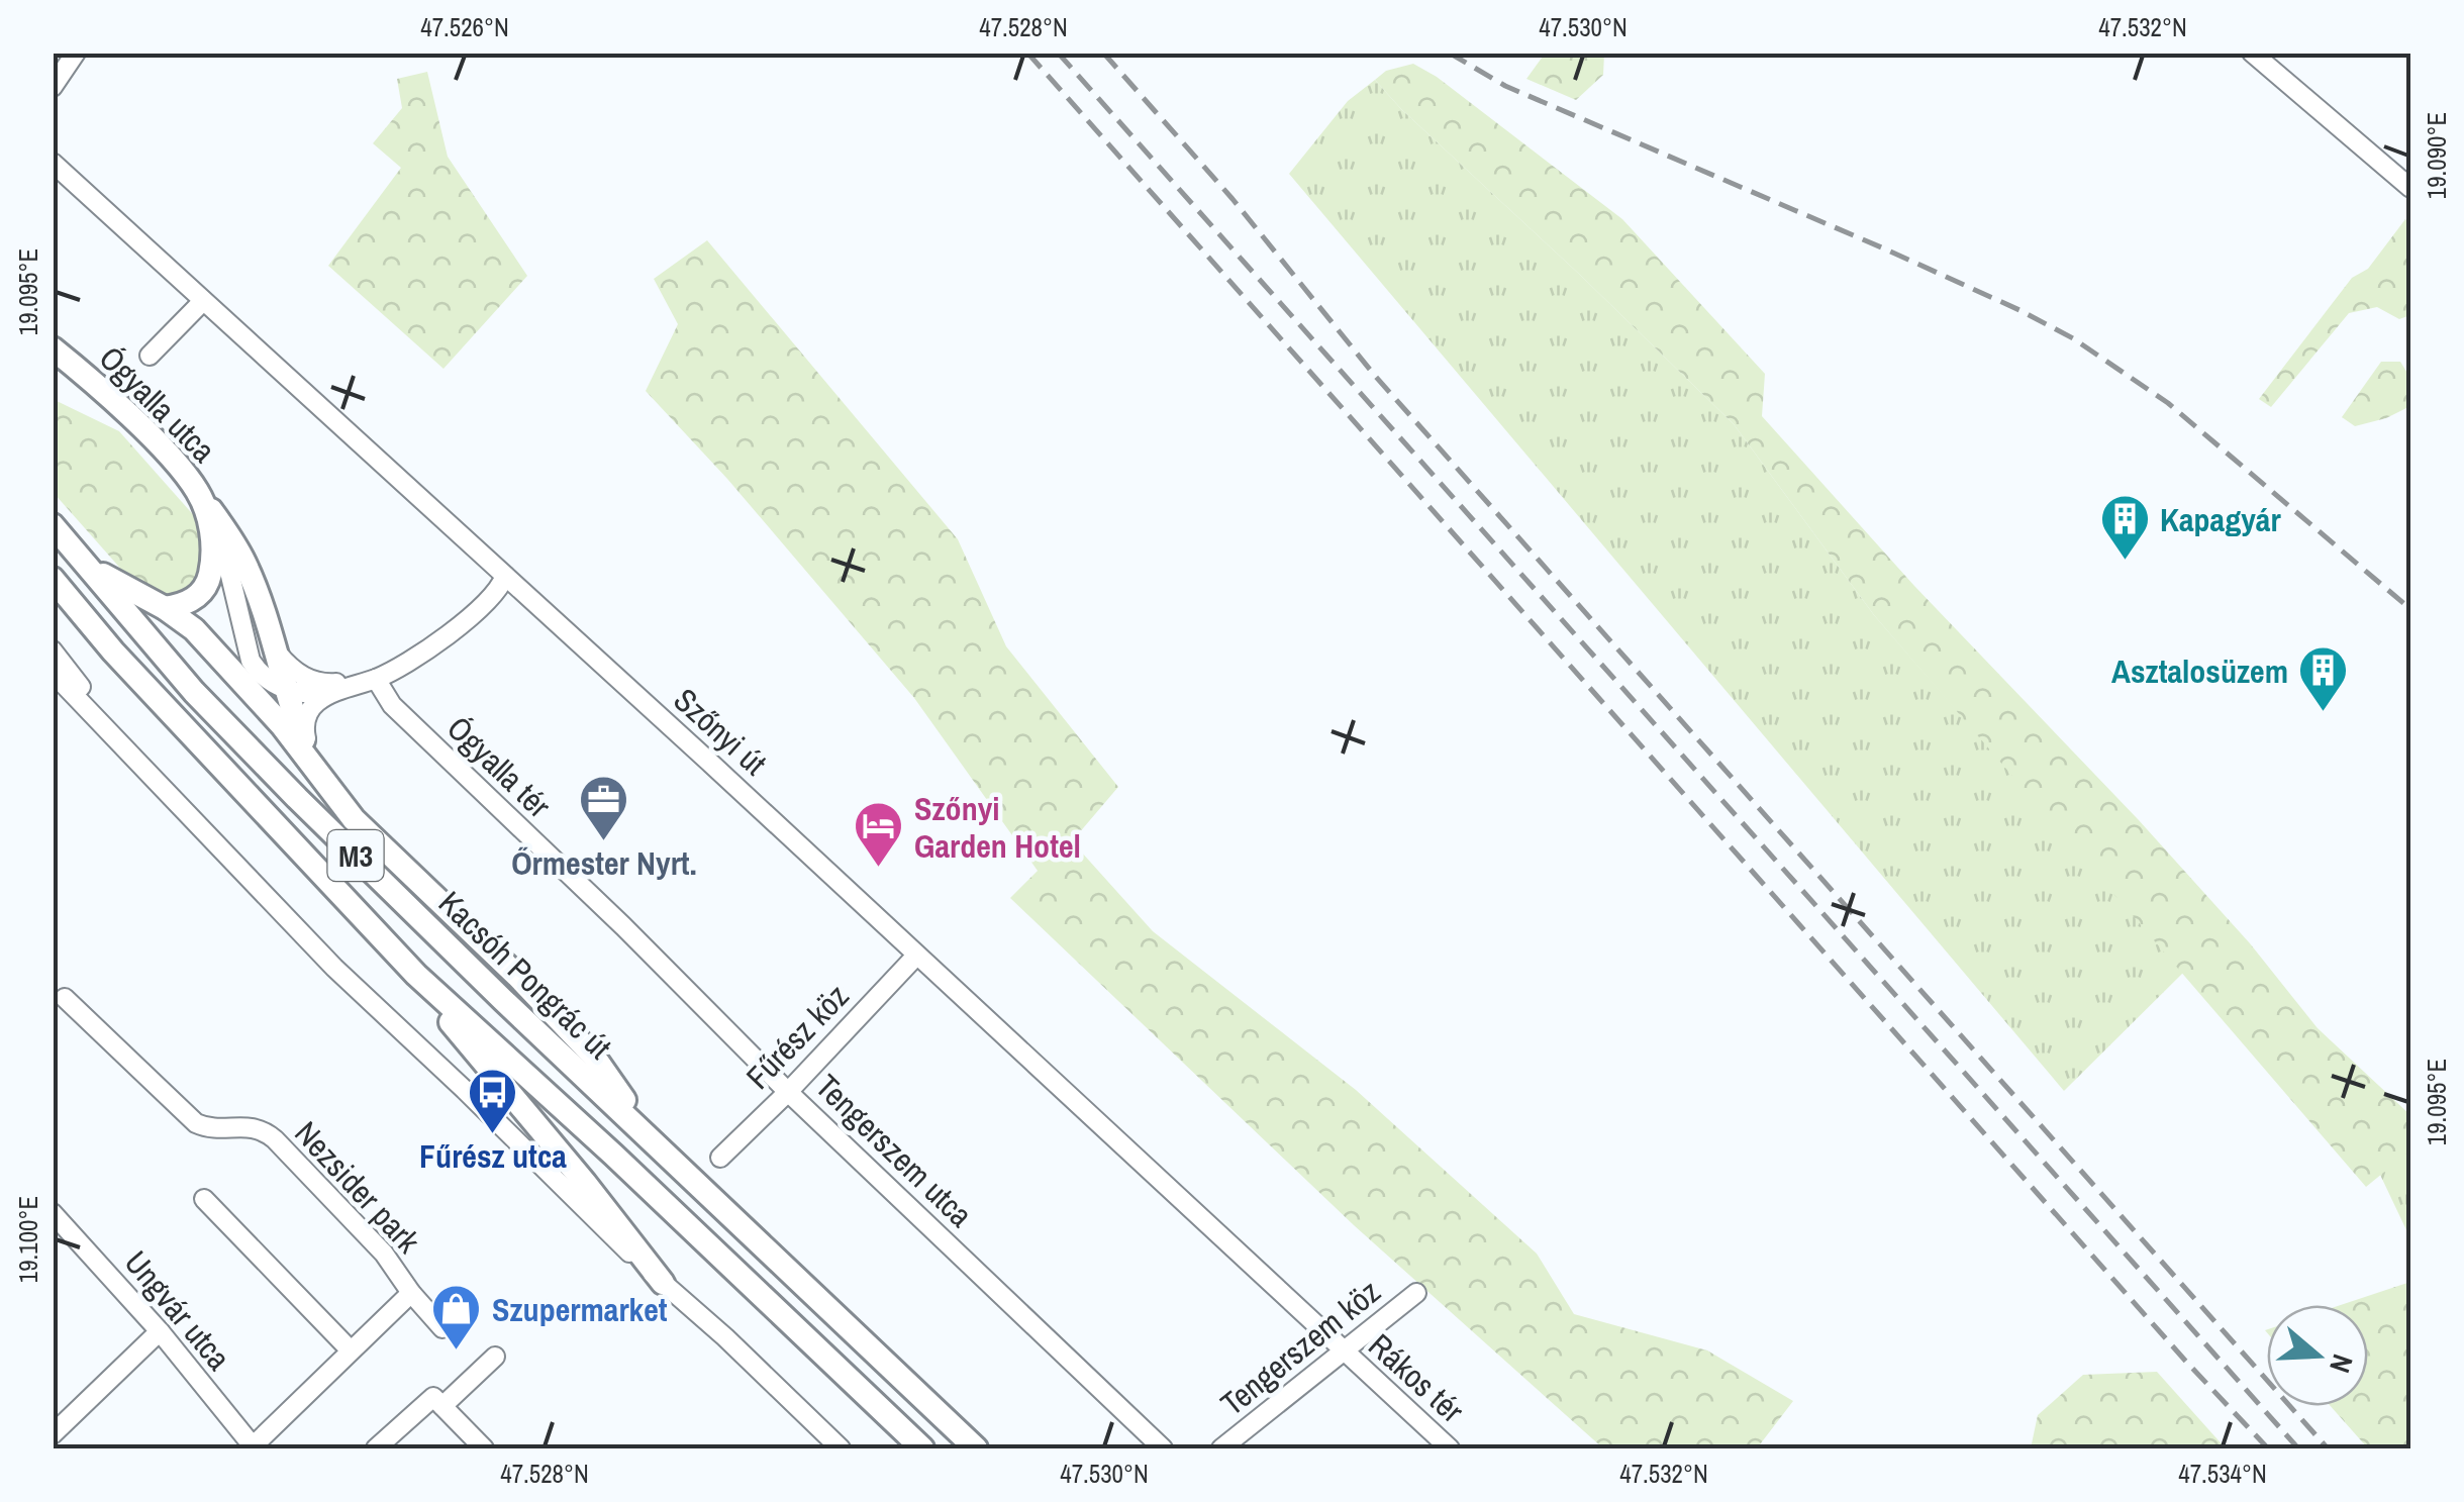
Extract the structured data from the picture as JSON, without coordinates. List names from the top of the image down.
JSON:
{
  "streets": {
    "main road": ["Ógyalla utca", "M3", "Kacsóh Pongrác út"],
    "street": [
      "Szőnyi út",
      "Ógyalla tér",
      "Fűrész köz",
      "Tengerszem utca",
      "Nezsider park",
      "Ungvár utca",
      "Tengerszem köz",
      "Rákos tér"
    ]
  },
  "crossings": [
    ["Szőnyi út", "Fűrész köz"],
    ["Szőnyi út", "Tengerszem köz"],
    ["Szőnyi út", "Rákos tér"],
    ["Ógyalla tér", "Tengerszem utca"],
    ["Fűrész köz", "Tengerszem utca"],
    ["Nezsider park", "Ungvár utca"],
    ["Tengerszem köz", "Rákos tér"]
  ],
  "places": {
    "building": ["Kapagyár", "Asztalosüzem"],
    "office": ["Őrmester Nyrt."],
    "hotel": ["Szőnyi Garden Hotel"],
    "bus stop": ["Fűrész utca"],
    "shop": ["Szupermarket"]
  },
  "north": "right",
  "coordinates": [
    "47.526°N",
    "47.528°N",
    "47.530°N",
    "47.532°N",
    "19.090°E",
    "19.095°E",
    "19.100°E",
    "47.534°N"
  ]
}
